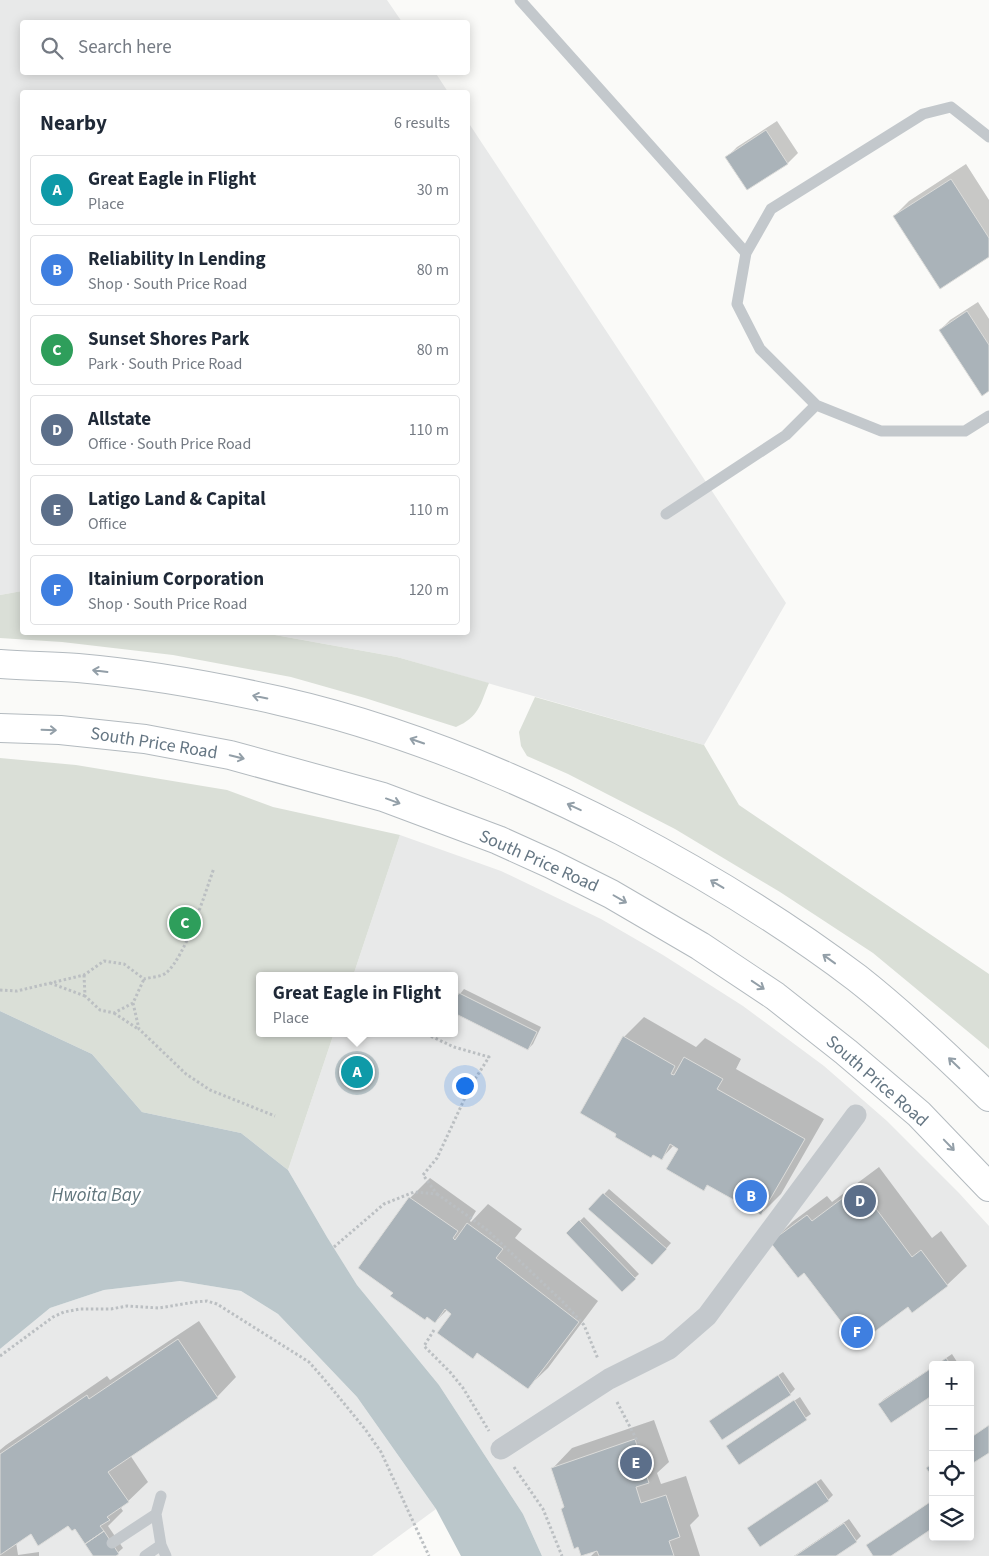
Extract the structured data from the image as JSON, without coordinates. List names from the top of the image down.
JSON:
{
  "streets": {
    "main road": ["South Price Road"]
  },
  "water": ["Hwoita Bay"],
  "page": {
    "search": "Search here",
    "heading": ["Nearby", "6 results"],
    "list": [
      {
        "mark": "A",
        "name": "Great Eagle in Flight",
        "note": "Place",
        "value": "30 m"
      },
      {
        "mark": "B",
        "name": "Reliability In Lending",
        "note": "Shop · South Price Road",
        "value": "80 m"
      },
      {
        "mark": "C",
        "name": "Sunset Shores Park",
        "note": "Park · South Price Road",
        "value": "80 m"
      },
      {
        "mark": "D",
        "name": "Allstate",
        "note": "Office · South Price Road",
        "value": "110 m"
      },
      {
        "mark": "E",
        "name": "Latigo Land & Capital",
        "note": "Office",
        "value": "110 m"
      },
      {
        "mark": "F",
        "name": "Itainium Corporation",
        "note": "Shop · South Price Road",
        "value": "120 m"
      }
    ],
    "pins": [
      "C",
      "A",
      "B",
      "D",
      "F",
      "E"
    ],
    "popup": ["Great Eagle in Flight", "Place"],
    "map_buttons": ["+", "−"]
  }
}
